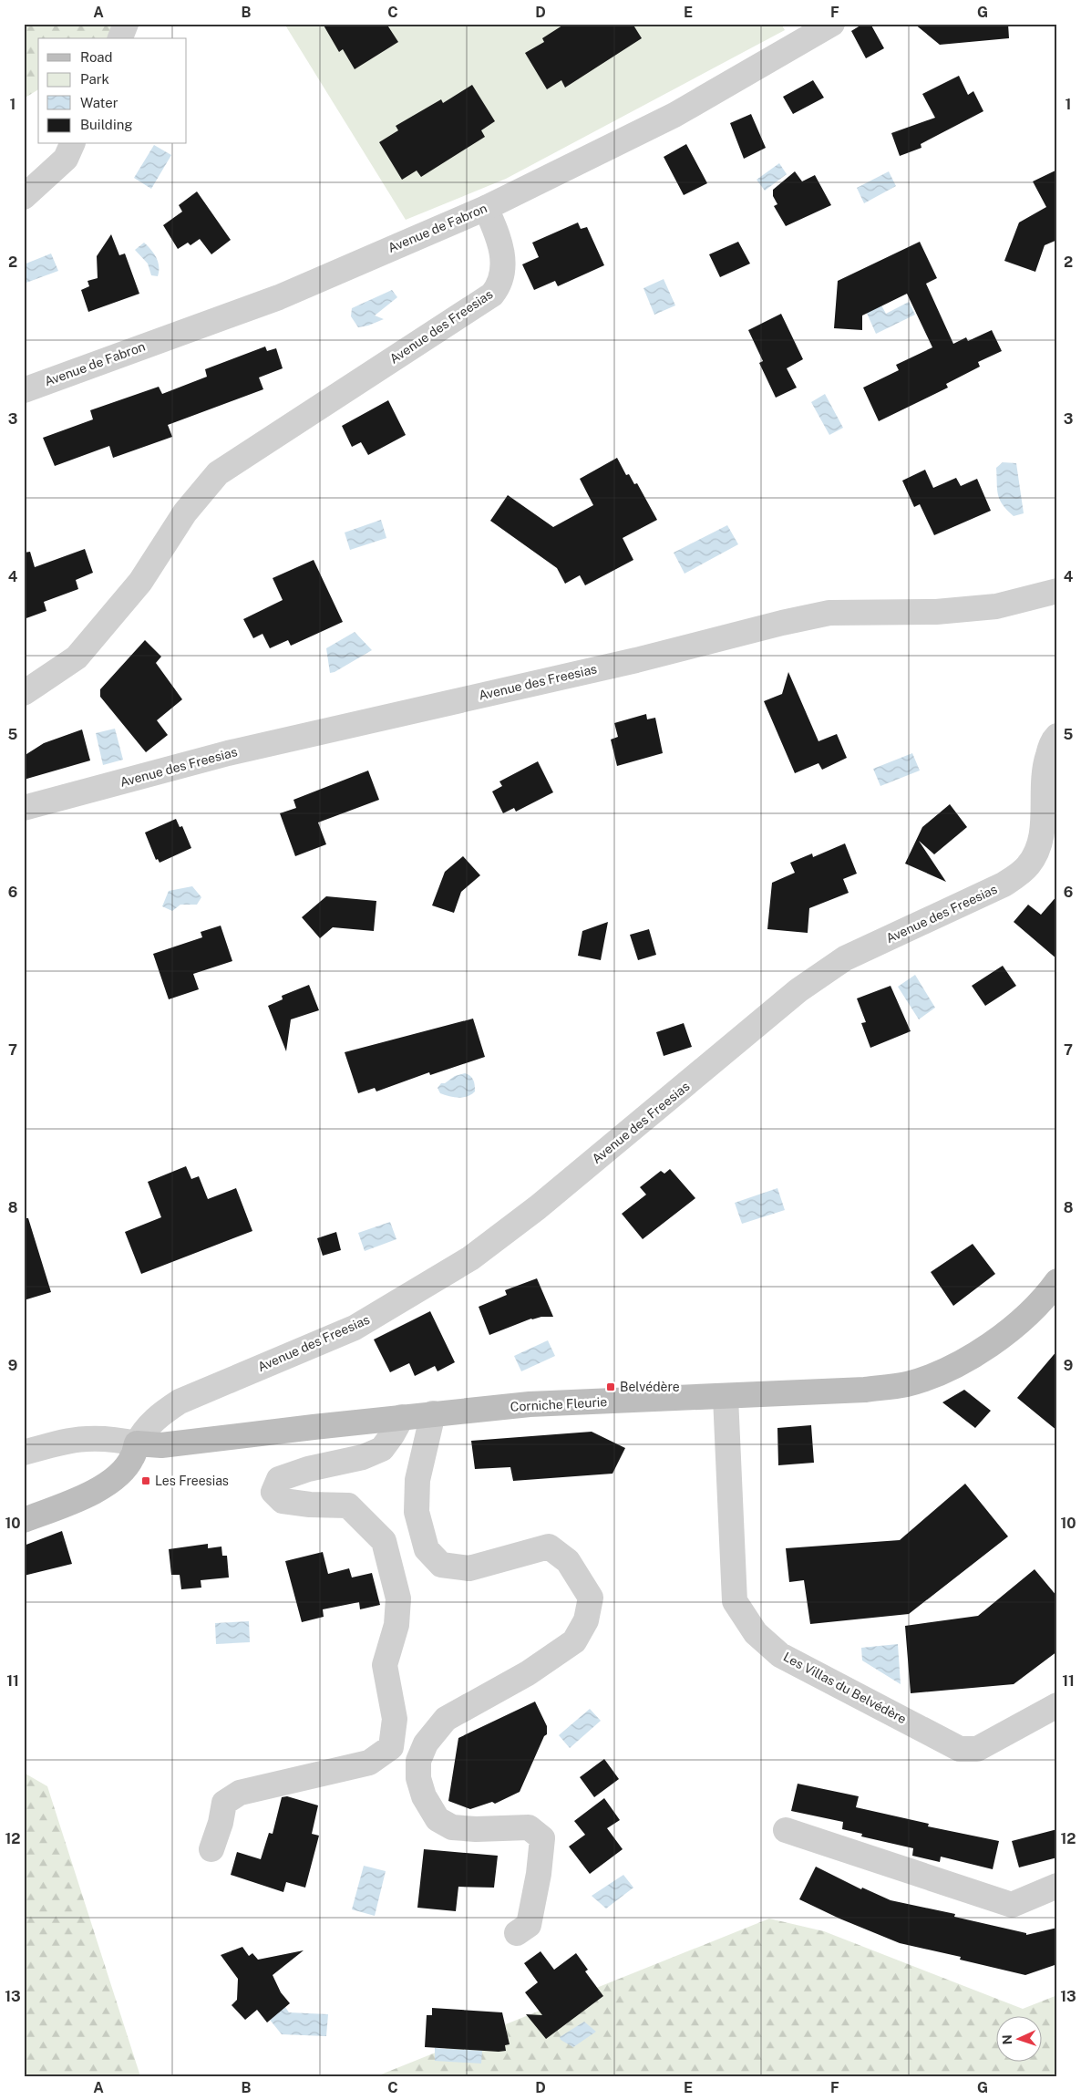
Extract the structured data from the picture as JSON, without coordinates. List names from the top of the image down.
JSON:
{
  "streets": {
    "main road": ["Corniche Fleurie"],
    "street": ["Avenue de Fabron", "Avenue des Freesias", "Les Villas du Belvédère"]
  },
  "crossings": [
    ["Avenue de Fabron", "Avenue des Freesias"],
    ["Avenue des Freesias", "Corniche Fleurie"],
    ["Corniche Fleurie", "Les Villas du Belvédère"]
  ],
  "places": {
    "transit": ["Belvédère", "Les Freesias"]
  },
  "legend": [
    "Road",
    "Park",
    "Water",
    "Building"
  ],
  "north": "left",
  "grid": {
    "columns": [
      "A",
      "B",
      "C",
      "D",
      "E",
      "F",
      "G"
    ],
    "rows": [
      "1",
      "2",
      "3",
      "4",
      "5",
      "6",
      "7",
      "8",
      "9",
      "10",
      "11",
      "12",
      "13"
    ]
  }
}
